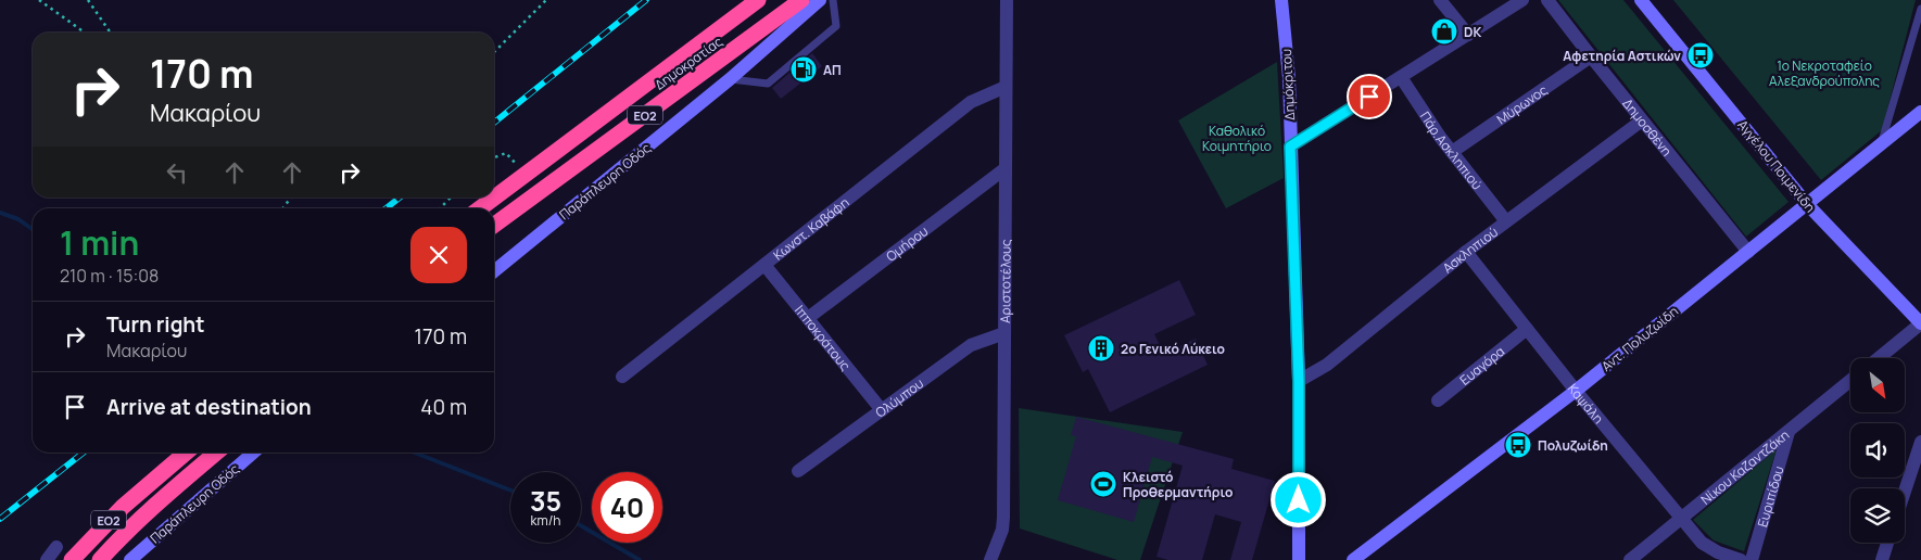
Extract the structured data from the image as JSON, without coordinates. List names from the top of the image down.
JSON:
{
  "streets": {
    "highway": ["Δημοκρατίας", "ΕΟ2"],
    "street": [
      "Δημόκριτου",
      "Μύρωνος",
      "Δημοσθένη",
      "Πάρ.Ασκληπιού",
      "Αγγέλου Ποιμενίδη",
      "Παράπλευρη Οδός",
      "Κωνστ. Καβάφη",
      "Ομήρου",
      "Ασκληπιού",
      "Αριστοτέλους",
      "Ιπποκράτους",
      "Αντ. Πολυζωίδη",
      "Ευαγόρα",
      "Ολύμπου",
      "Καψάλη",
      "Νίκου Καζαντζάκη",
      "Ευριπίδου"
    ]
  },
  "crossings": [
    ["Δημόκριτου", "Ασκληπιού"],
    ["Μύρωνος", "Δημοσθένη"],
    ["Μύρωνος", "Πάρ.Ασκληπιού"],
    ["Δημοσθένη", "Ασκληπιού"],
    ["Δημοσθένη", "Αντ. Πολυζωίδη"],
    ["Πάρ.Ασκληπιού", "Ασκληπιού"],
    ["Αγγέλου Ποιμενίδη", "Αντ. Πολυζωίδη"],
    ["Κωνστ. Καβάφη", "Αριστοτέλους"],
    ["Κωνστ. Καβάφη", "Ιπποκράτους"],
    ["Ομήρου", "Αριστοτέλους"],
    ["Ομήρου", "Ιπποκράτους"],
    ["Ασκληπιού", "Καψάλη"],
    ["Αριστοτέλους", "Ολύμπου"],
    ["Ιπποκράτους", "Ολύμπου"],
    ["Αντ. Πολυζωίδη", "Καψάλη"],
    ["Ευαγόρα", "Καψάλη"],
    ["Καψάλη", "Νίκου Καζαντζάκη"],
    ["Νίκου Καζαντζάκη", "Ευριπίδου"]
  ],
  "parks": ["1ο Νεκροταφείο Αλεξανδρούπολης", "Καθολικό Κοιμητήριο"],
  "places": {
    "shop": ["DK"],
    "bus stop": ["Αφετηρία Αστικών", "Πολυζωίδη"],
    "fuel station": ["ΑΠ"],
    "building": ["2ο Γενικό Λύκειο"],
    "sports": ["Κλειστό Προθερμαντήριο"]
  },
  "north": "bottom right",
  "page": {
    "turn": ["170 m", "Μακαρίου"],
    "heading": ["1 min", "210 m · 15:08"],
    "list": [
      {
        "name": "Turn right",
        "note": "Μακαρίου",
        "value": "170 m"
      },
      {
        "name": "Arrive at destination",
        "value": "40 m"
      }
    ],
    "speed": "35 km/h",
    "limit": "40"
  }
}
